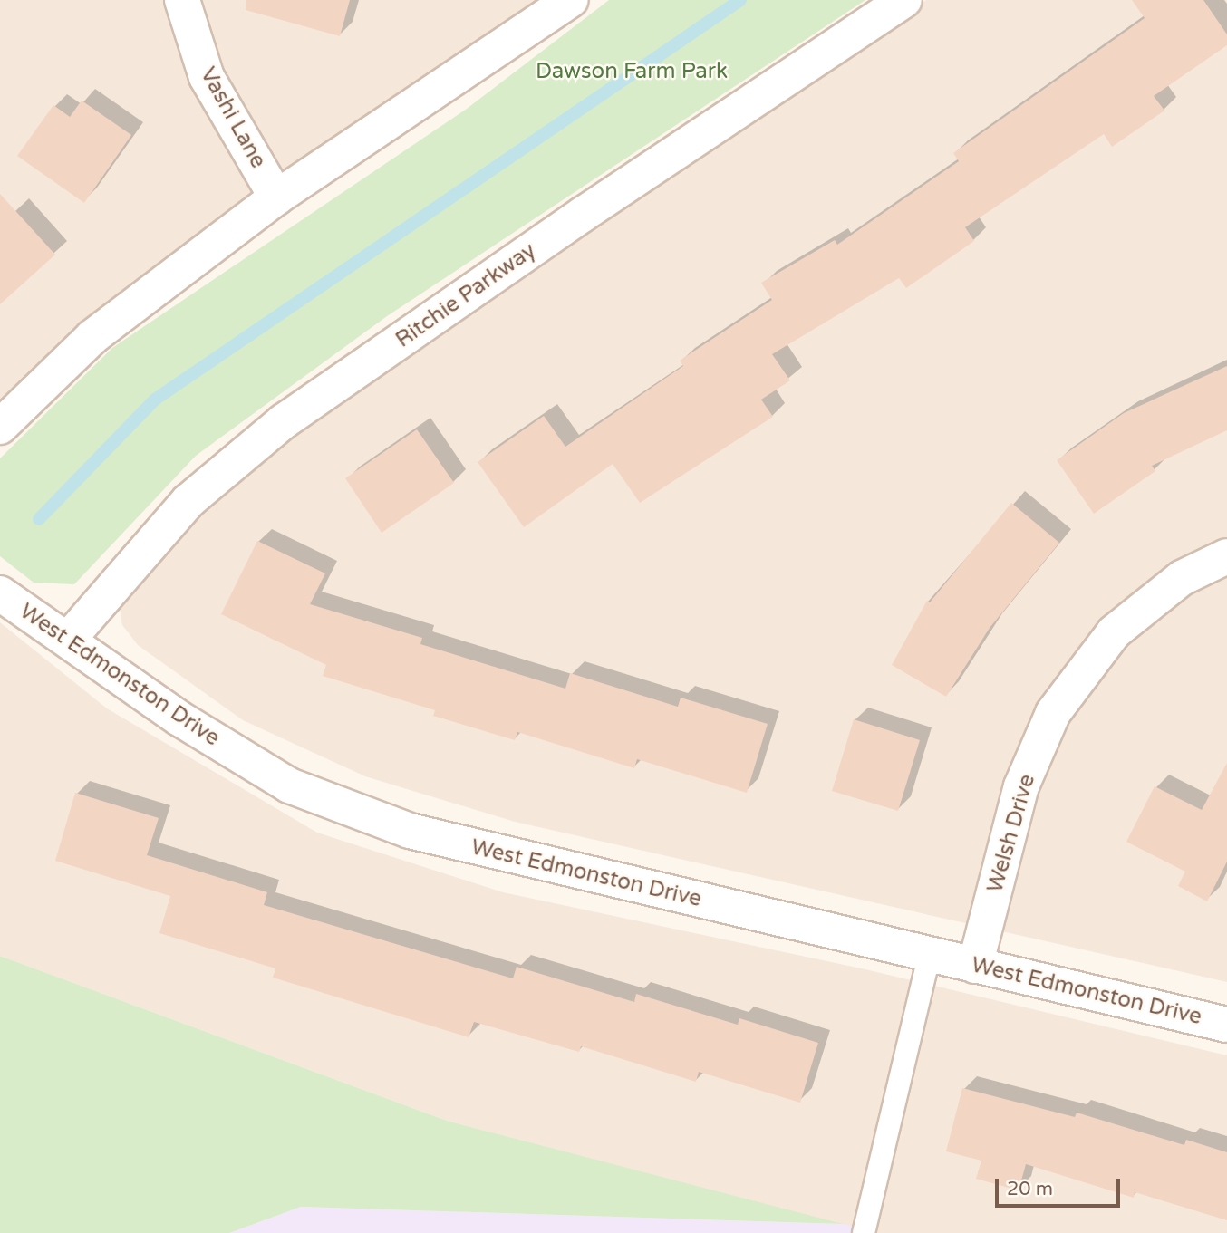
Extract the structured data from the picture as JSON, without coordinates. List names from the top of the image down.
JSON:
{
  "streets": {
    "street": [
      "Vashi Lane",
      "Ritchie Parkway",
      "West Edmonston Drive",
      "Welsh Drive"
    ]
  },
  "crossings": [
    ["Ritchie Parkway", "West Edmonston Drive"],
    ["West Edmonston Drive", "Welsh Drive"]
  ],
  "parks": ["Dawson Farm Park"],
  "scale_bar": "20 m"
}
